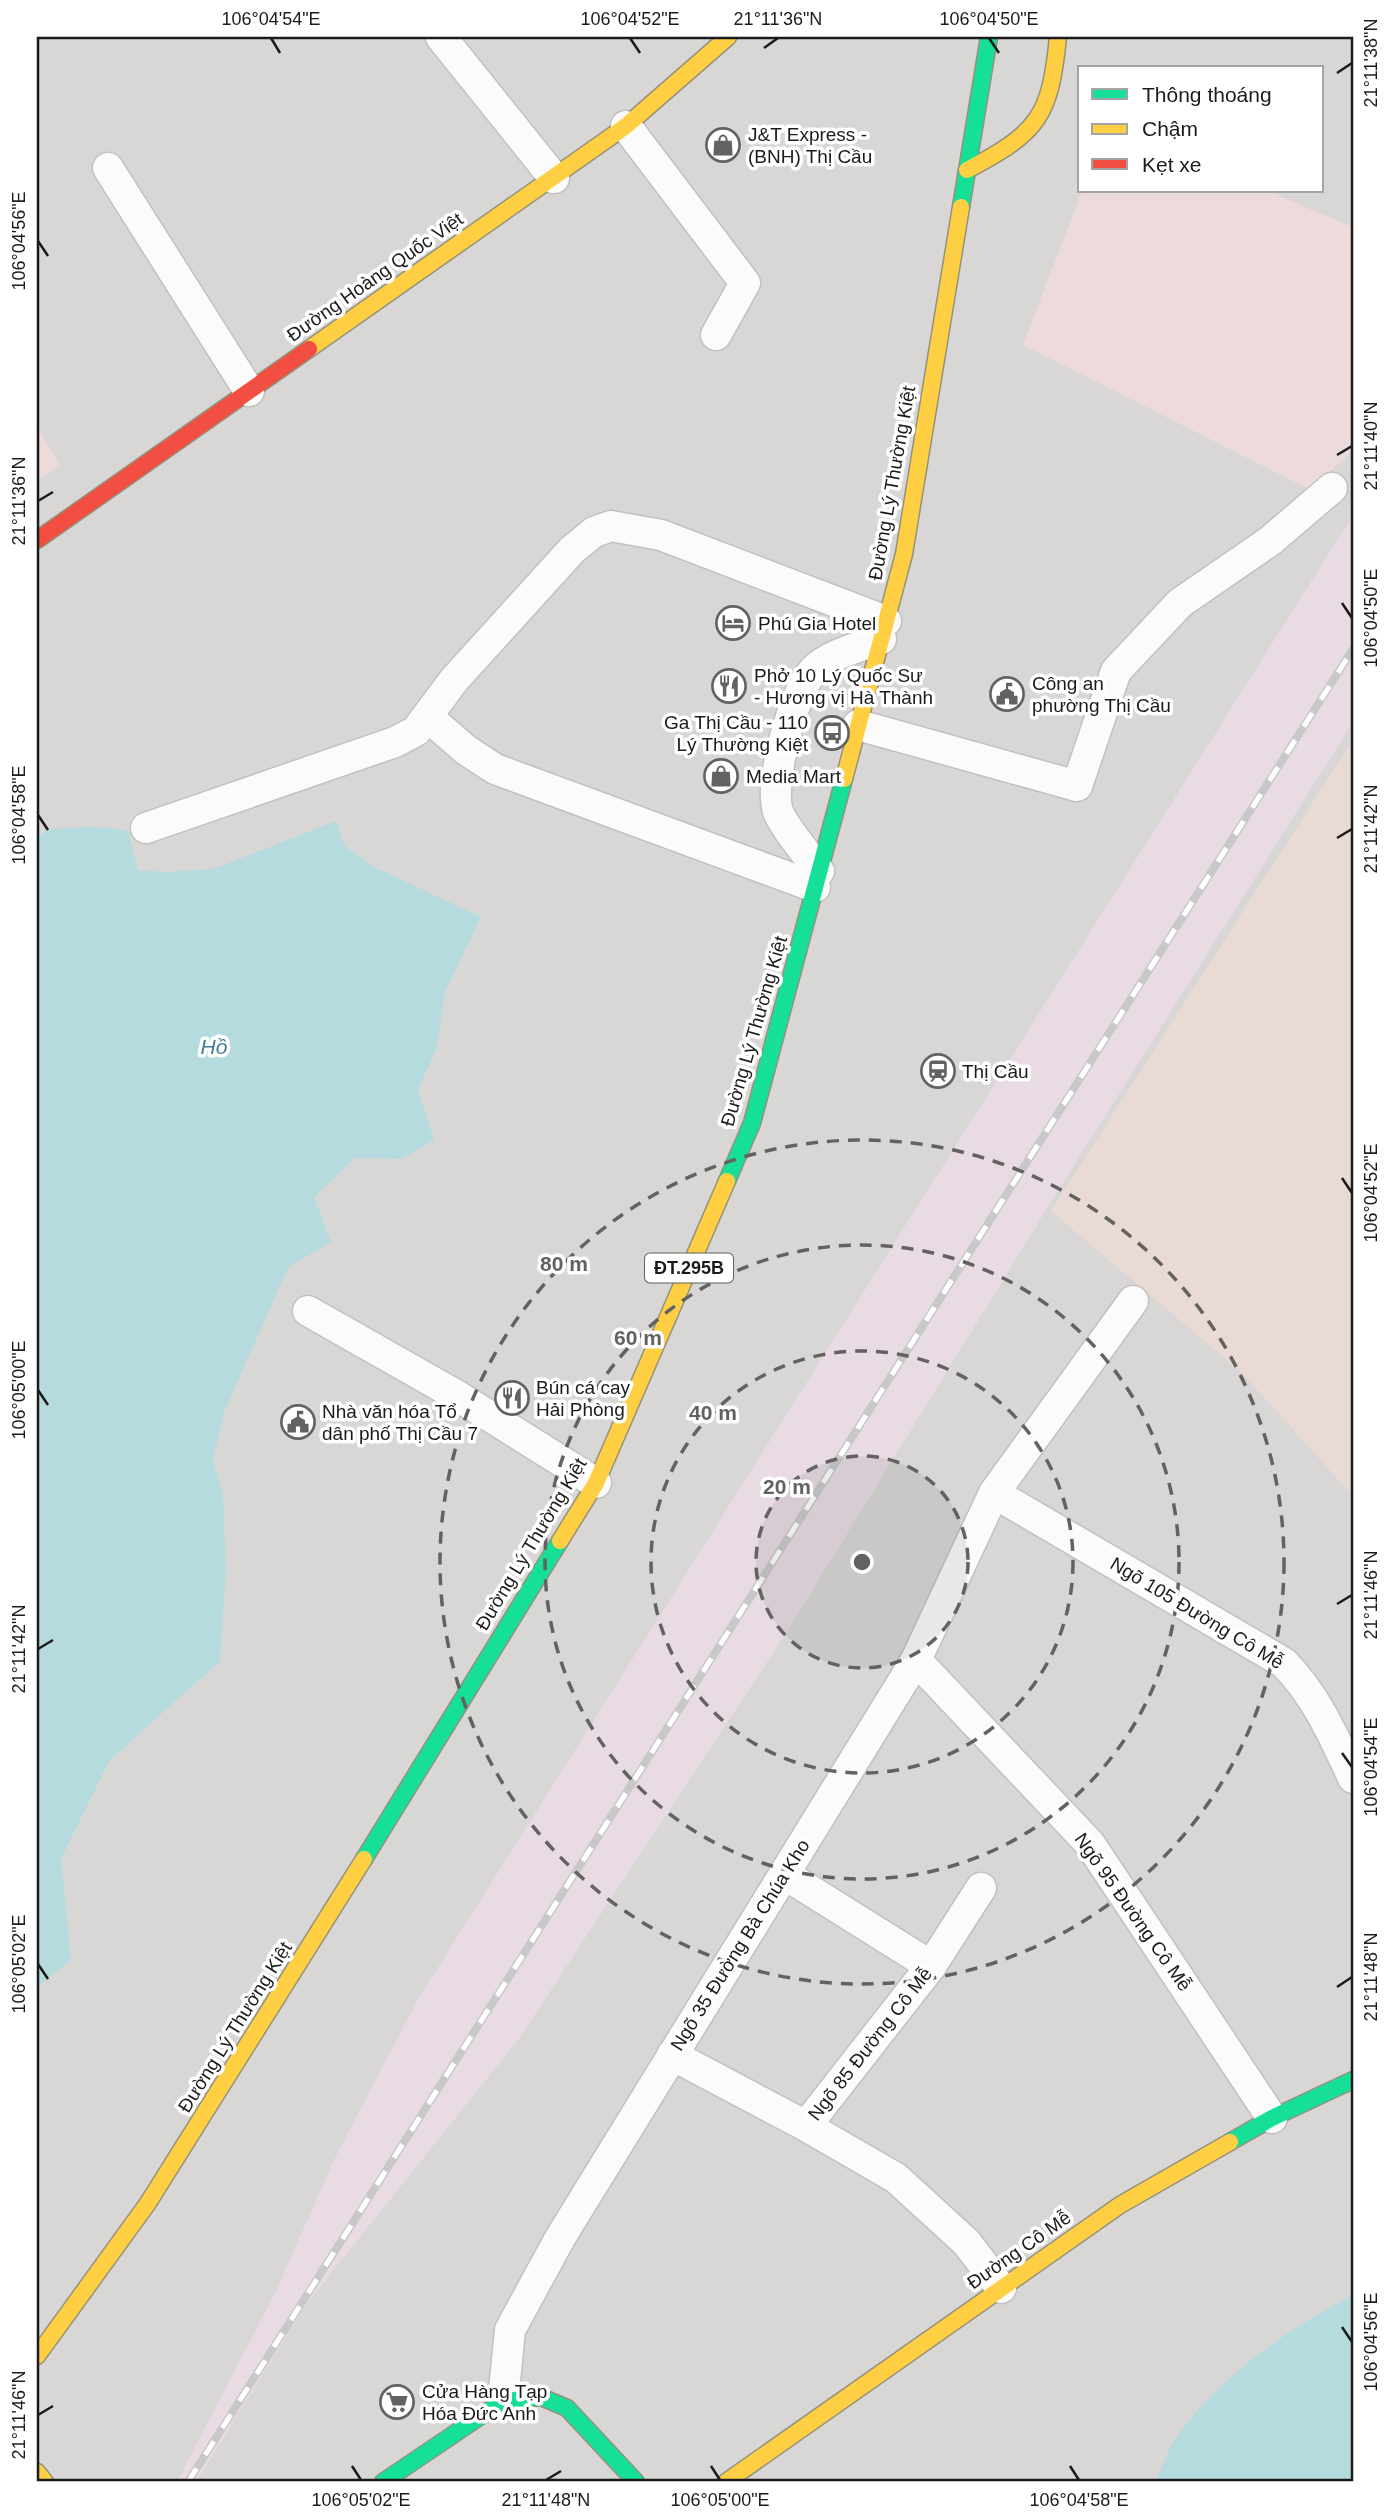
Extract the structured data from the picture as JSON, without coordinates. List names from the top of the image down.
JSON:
{
  "streets": {
    "main road": [
      "Đường Hoàng Quốc Việt",
      "Đường Lý Thường Kiệt",
      "ĐT.295B",
      "Đường Cô Mễ"
    ],
    "street": [
      "Ngõ 105 Đường Cô Mễ",
      "Ngõ 95 Đường Cô Mễ",
      "Ngõ 35 Đường Bà Chúa Kho",
      "Ngõ 85 Đường Cô Mễ"
    ]
  },
  "crossings": [
    ["Ngõ 105 Đường Cô Mễ", "Ngõ 35 Đường Bà Chúa Kho"],
    ["Ngõ 95 Đường Cô Mễ", "Ngõ 35 Đường Bà Chúa Kho"],
    ["Ngõ 95 Đường Cô Mễ", "Đường Cô Mễ"],
    ["Ngõ 85 Đường Cô Mễ", "Đường Cô Mễ"]
  ],
  "water": ["Hồ"],
  "places": {
    "shop": ["J&T Express - (BNH) Thị Cầu", "Media Mart"],
    "hotel": ["Phú Gia Hotel"],
    "restaurant": ["Phở 10 Lý Quốc Sư - Hương vị Hà Thành", "Bún cá cay Hải Phòng"],
    "public building": ["Công an phường Thị Cầu", "Nhà văn hóa Tổ dân phố Thị Cầu 7"],
    "bus stop": ["Ga Thị Cầu - 110 Lý Thường Kiệt"],
    "station": ["Thị Cầu"],
    "supermarket": ["Cửa Hàng Tạp Hóa Đức Anh"]
  },
  "legend": ["Thông thoáng", "Chậm", "Kẹt xe"],
  "coordinates": [
    "106°04'54\"E",
    "106°04'52\"E",
    "21°11'36\"N",
    "106°04'50\"E",
    "21°11'38\"N",
    "106°04'56\"E",
    "21°11'40\"N",
    "106°04'58\"E",
    "21°11'42\"N",
    "106°05'00\"E",
    "21°11'46\"N",
    "106°05'02\"E",
    "21°11'48\"N"
  ],
  "rings": [
    "80 m",
    "60 m",
    "40 m",
    "20 m"
  ]
}
